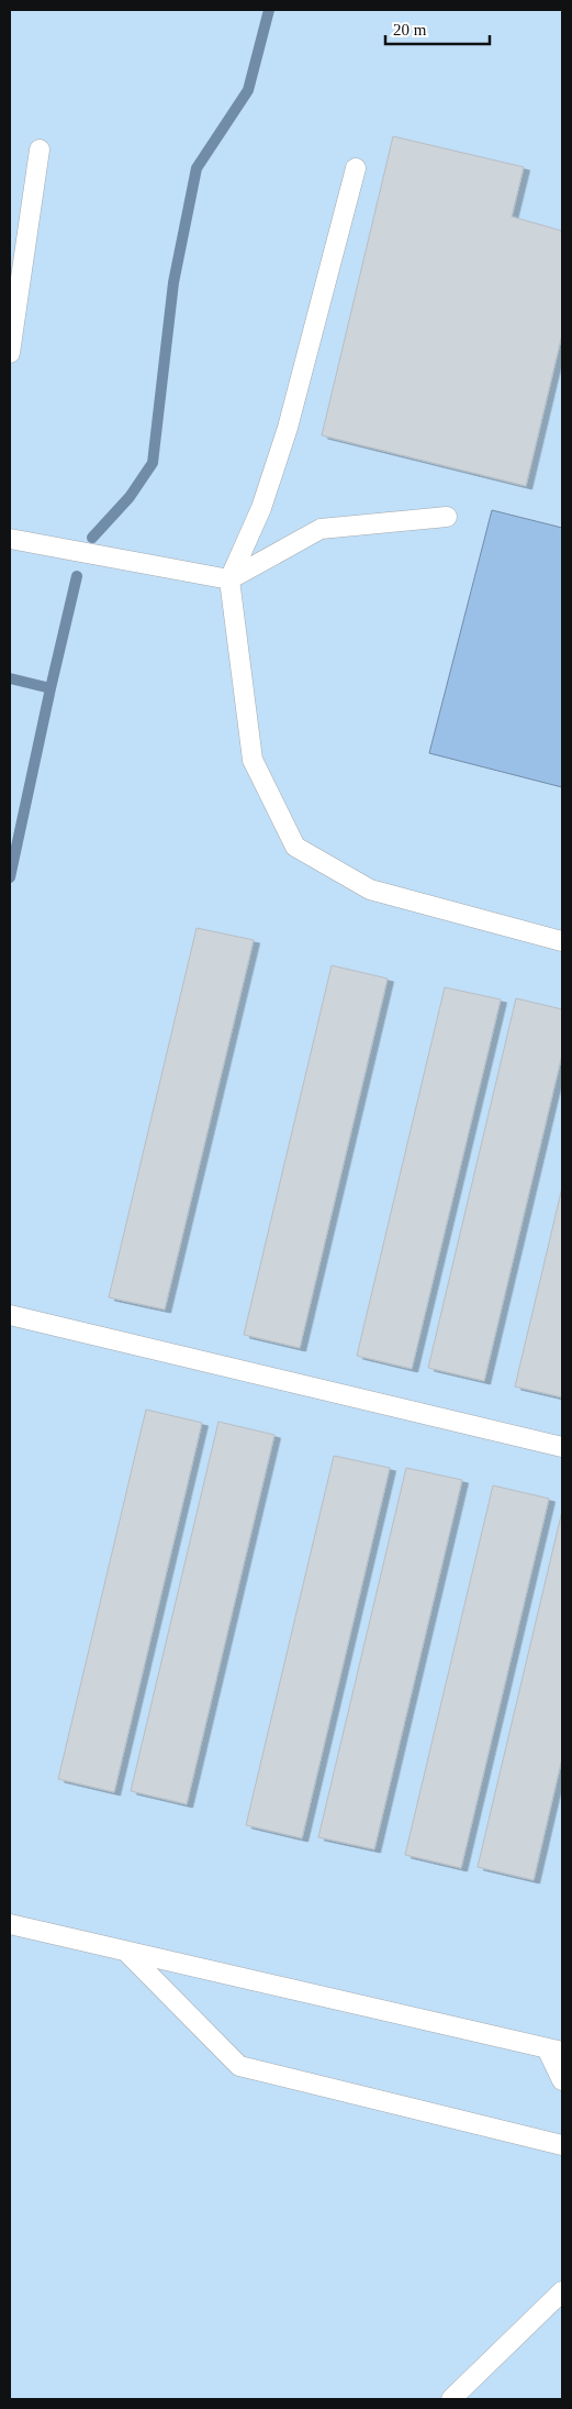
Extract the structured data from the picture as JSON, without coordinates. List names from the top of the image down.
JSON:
{
  "scale_bar": "20 m"
}
